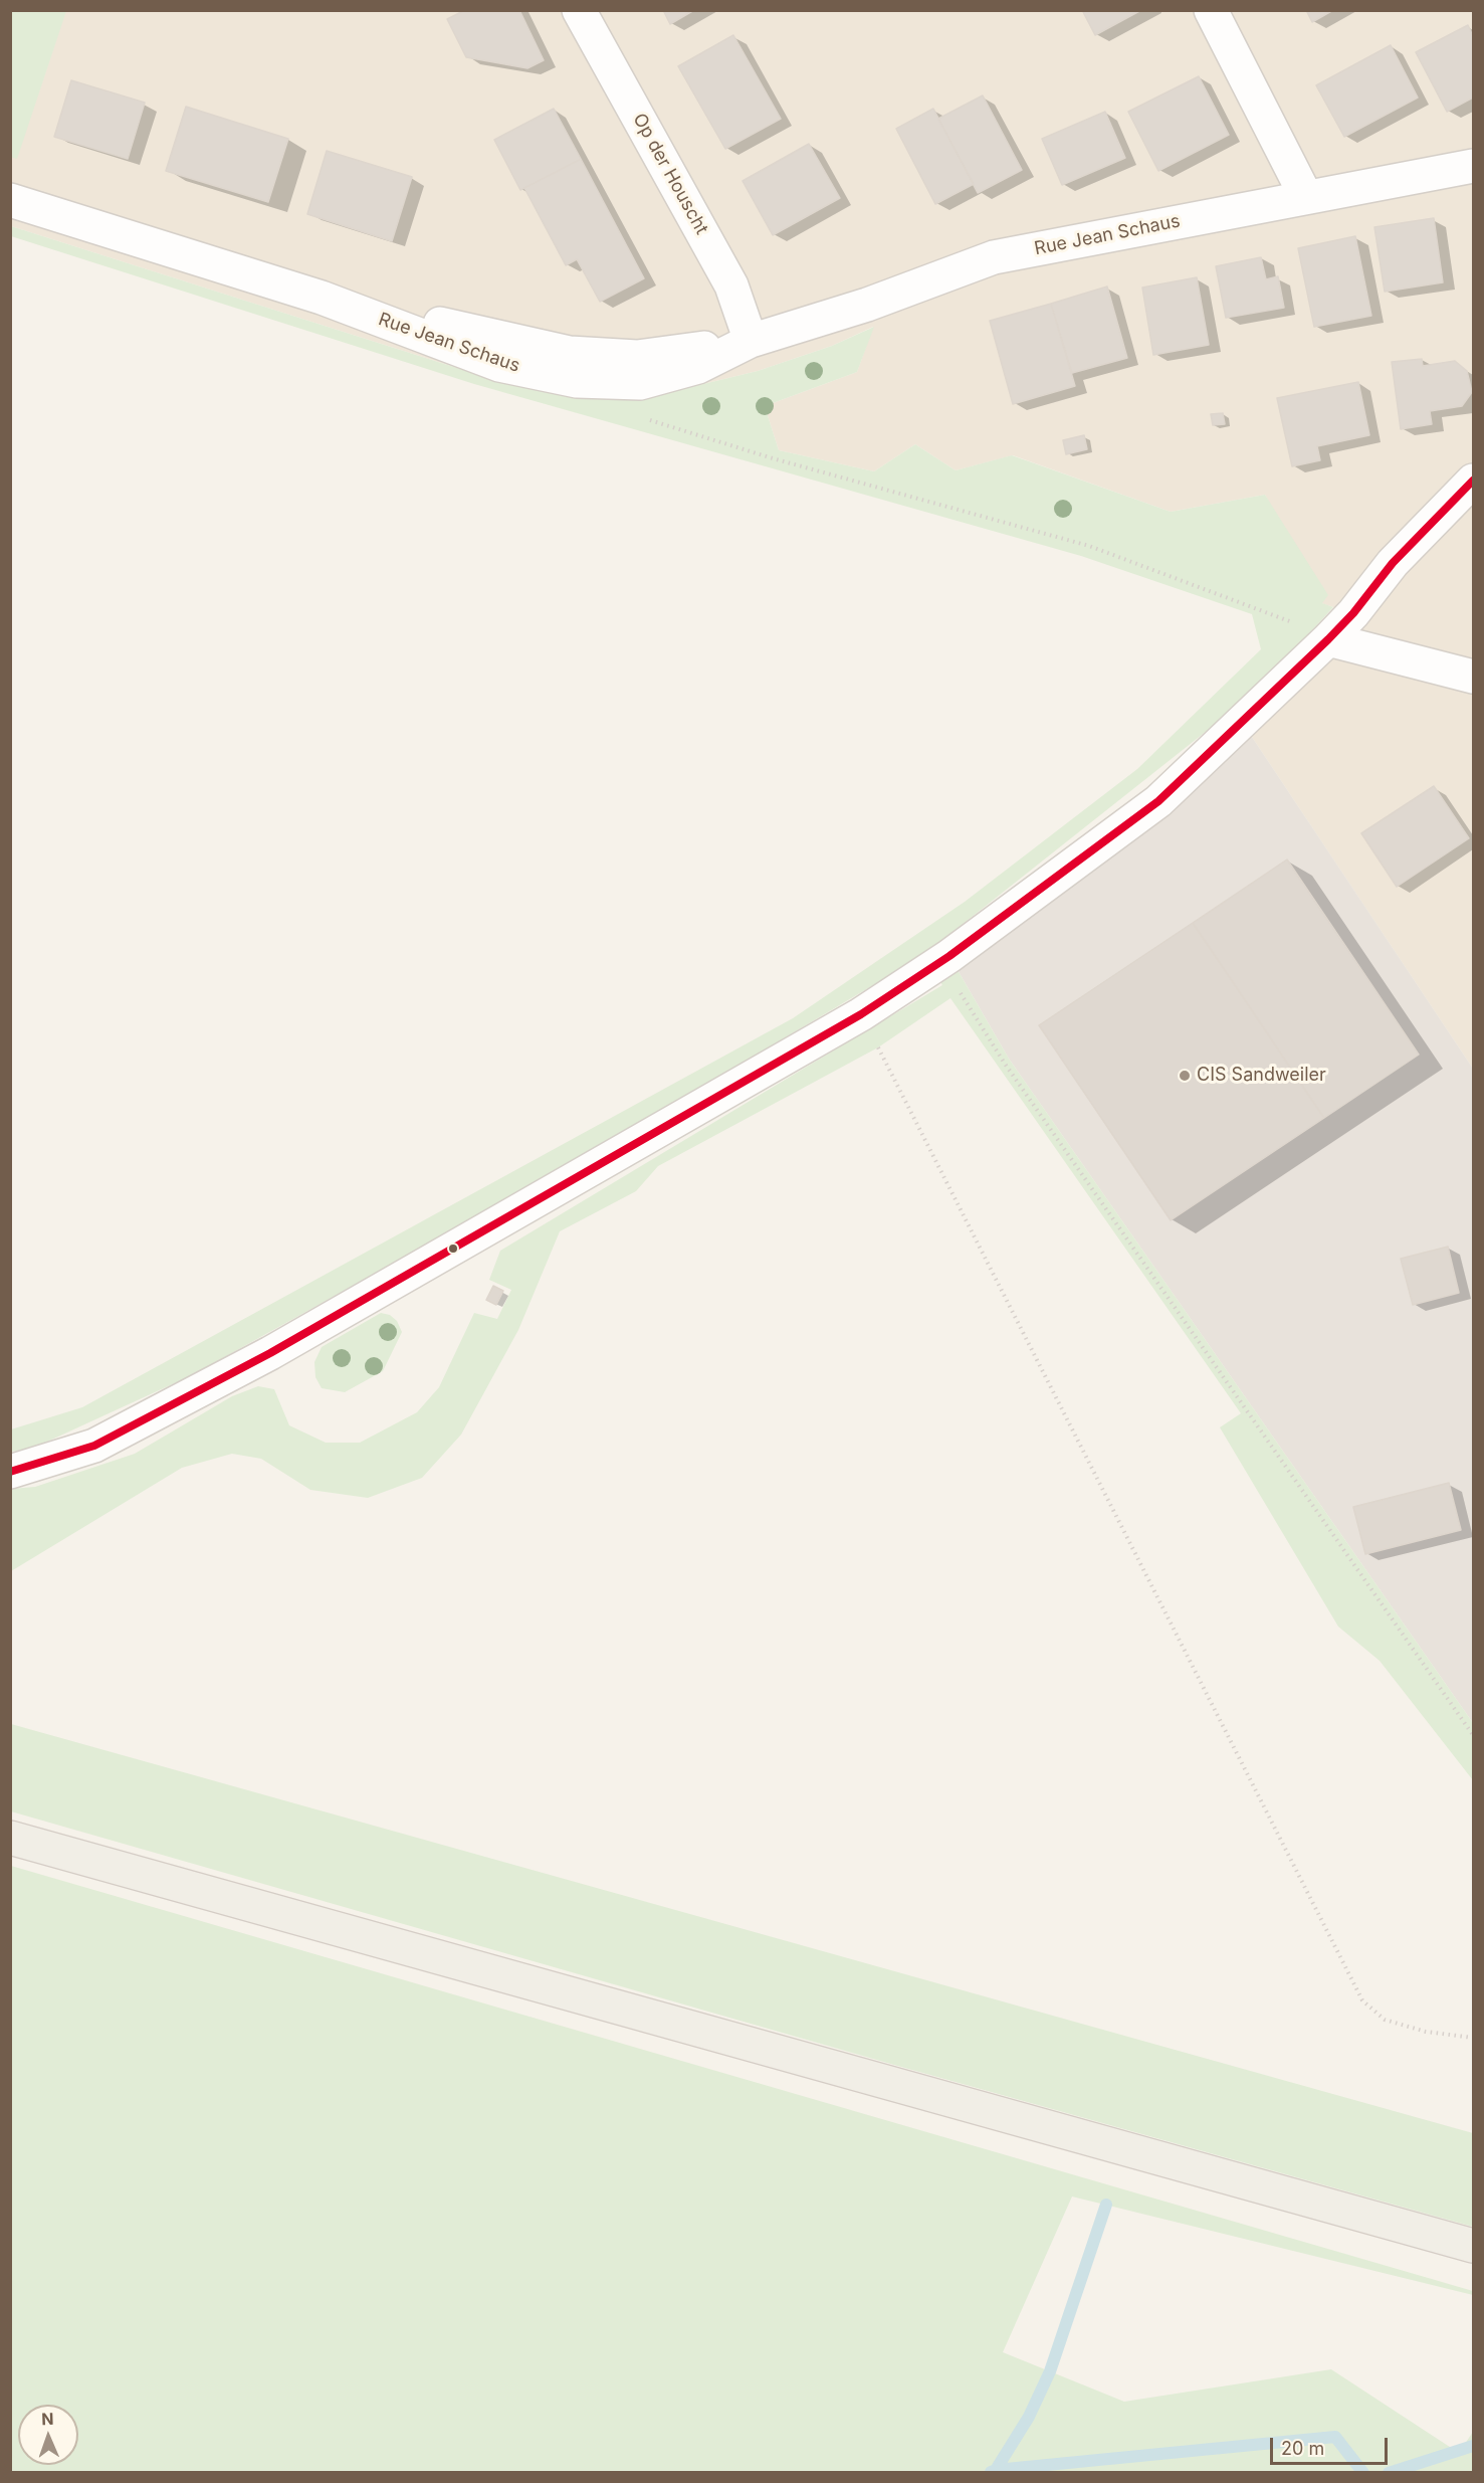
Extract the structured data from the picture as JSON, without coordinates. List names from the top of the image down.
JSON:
{
  "streets": {
    "street": ["Op der Houscht", "Rue Jean Schaus"]
  },
  "crossings": [
    ["Op der Houscht", "Rue Jean Schaus"]
  ],
  "places": ["CIS Sandweiler"],
  "scale_bar": "20 m",
  "north": "top"
}
